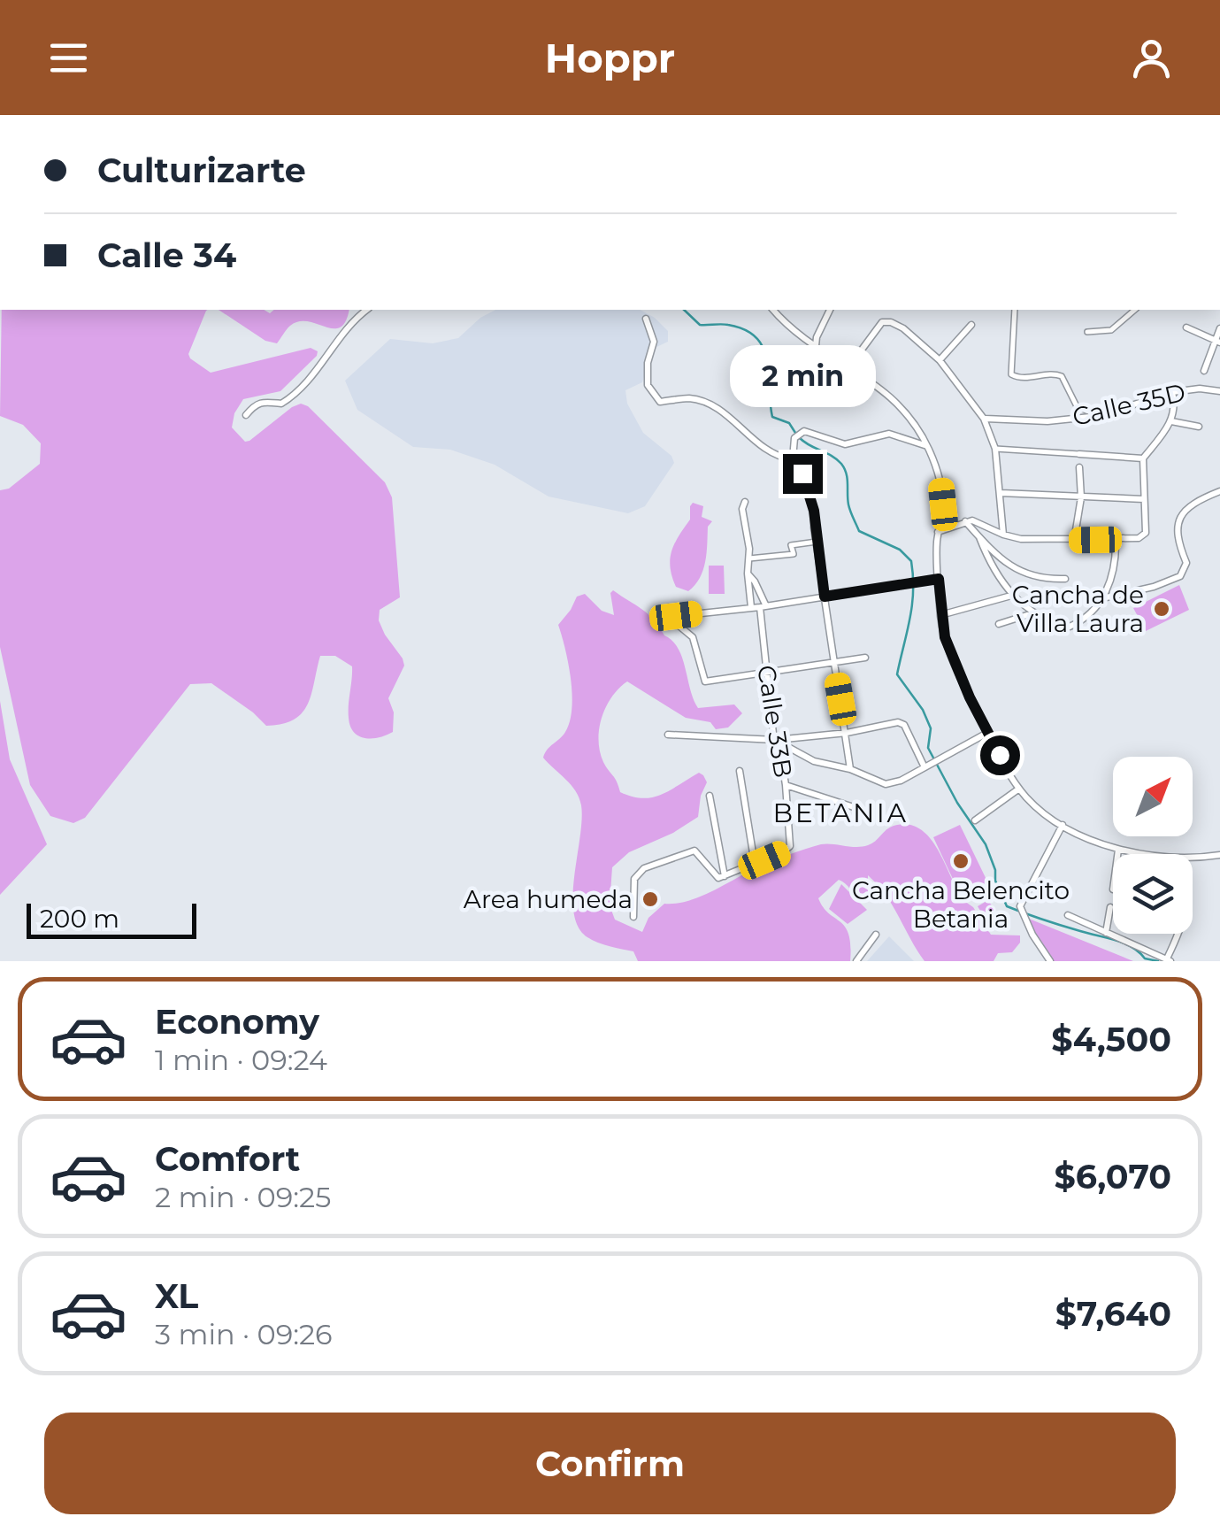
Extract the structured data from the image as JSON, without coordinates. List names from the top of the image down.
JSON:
{
  "streets": {
    "street": ["Calle 35D", "Calle 33B"]
  },
  "districts": ["BETANIA"],
  "places": ["Cancha de Villa Laura", "Cancha Belencito Betania", "Area humeda"],
  "scale_bar": "200 m",
  "north": "top right",
  "page": {
    "header": "Hoppr",
    "banner": ["Culturizarte", "Calle 34"],
    "bubble": "2 min",
    "scale": "200 m",
    "list": [
      {
        "name": "Economy",
        "note": "1 min · 09:24",
        "value": "$4,500"
      },
      {
        "name": "Comfort",
        "note": "2 min · 09:25",
        "value": "$6,070"
      },
      {
        "name": "XL",
        "note": "3 min · 09:26",
        "value": "$7,640"
      }
    ],
    "buttons": "Confirm"
  }
}
